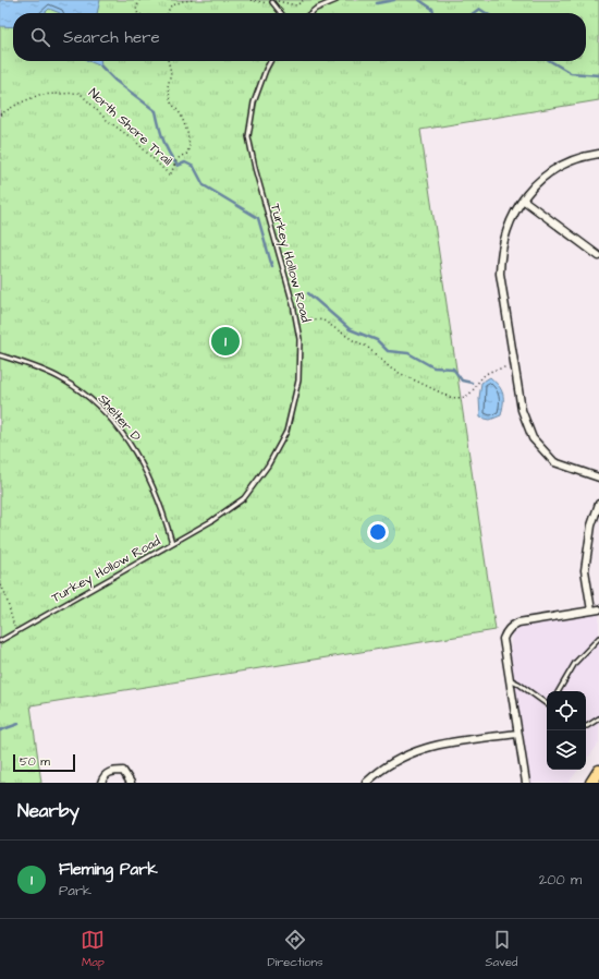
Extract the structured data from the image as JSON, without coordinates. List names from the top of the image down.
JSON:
{
  "streets": {
    "lane": ["Turkey Hollow Road", "Shelter D"],
    "path": ["North Shore Trail"]
  },
  "crossings": [
    ["Turkey Hollow Road", "Shelter D"]
  ],
  "scale_bar": "50 m",
  "page": {
    "search": "Search here",
    "pins": "1",
    "scale": "50 m",
    "heading": "Nearby",
    "list": [
      {
        "mark": "1",
        "name": "Fleming Park",
        "note": "Park",
        "value": "200 m"
      }
    ],
    "nav": ["Map", "Directions", "Saved"]
  }
}
